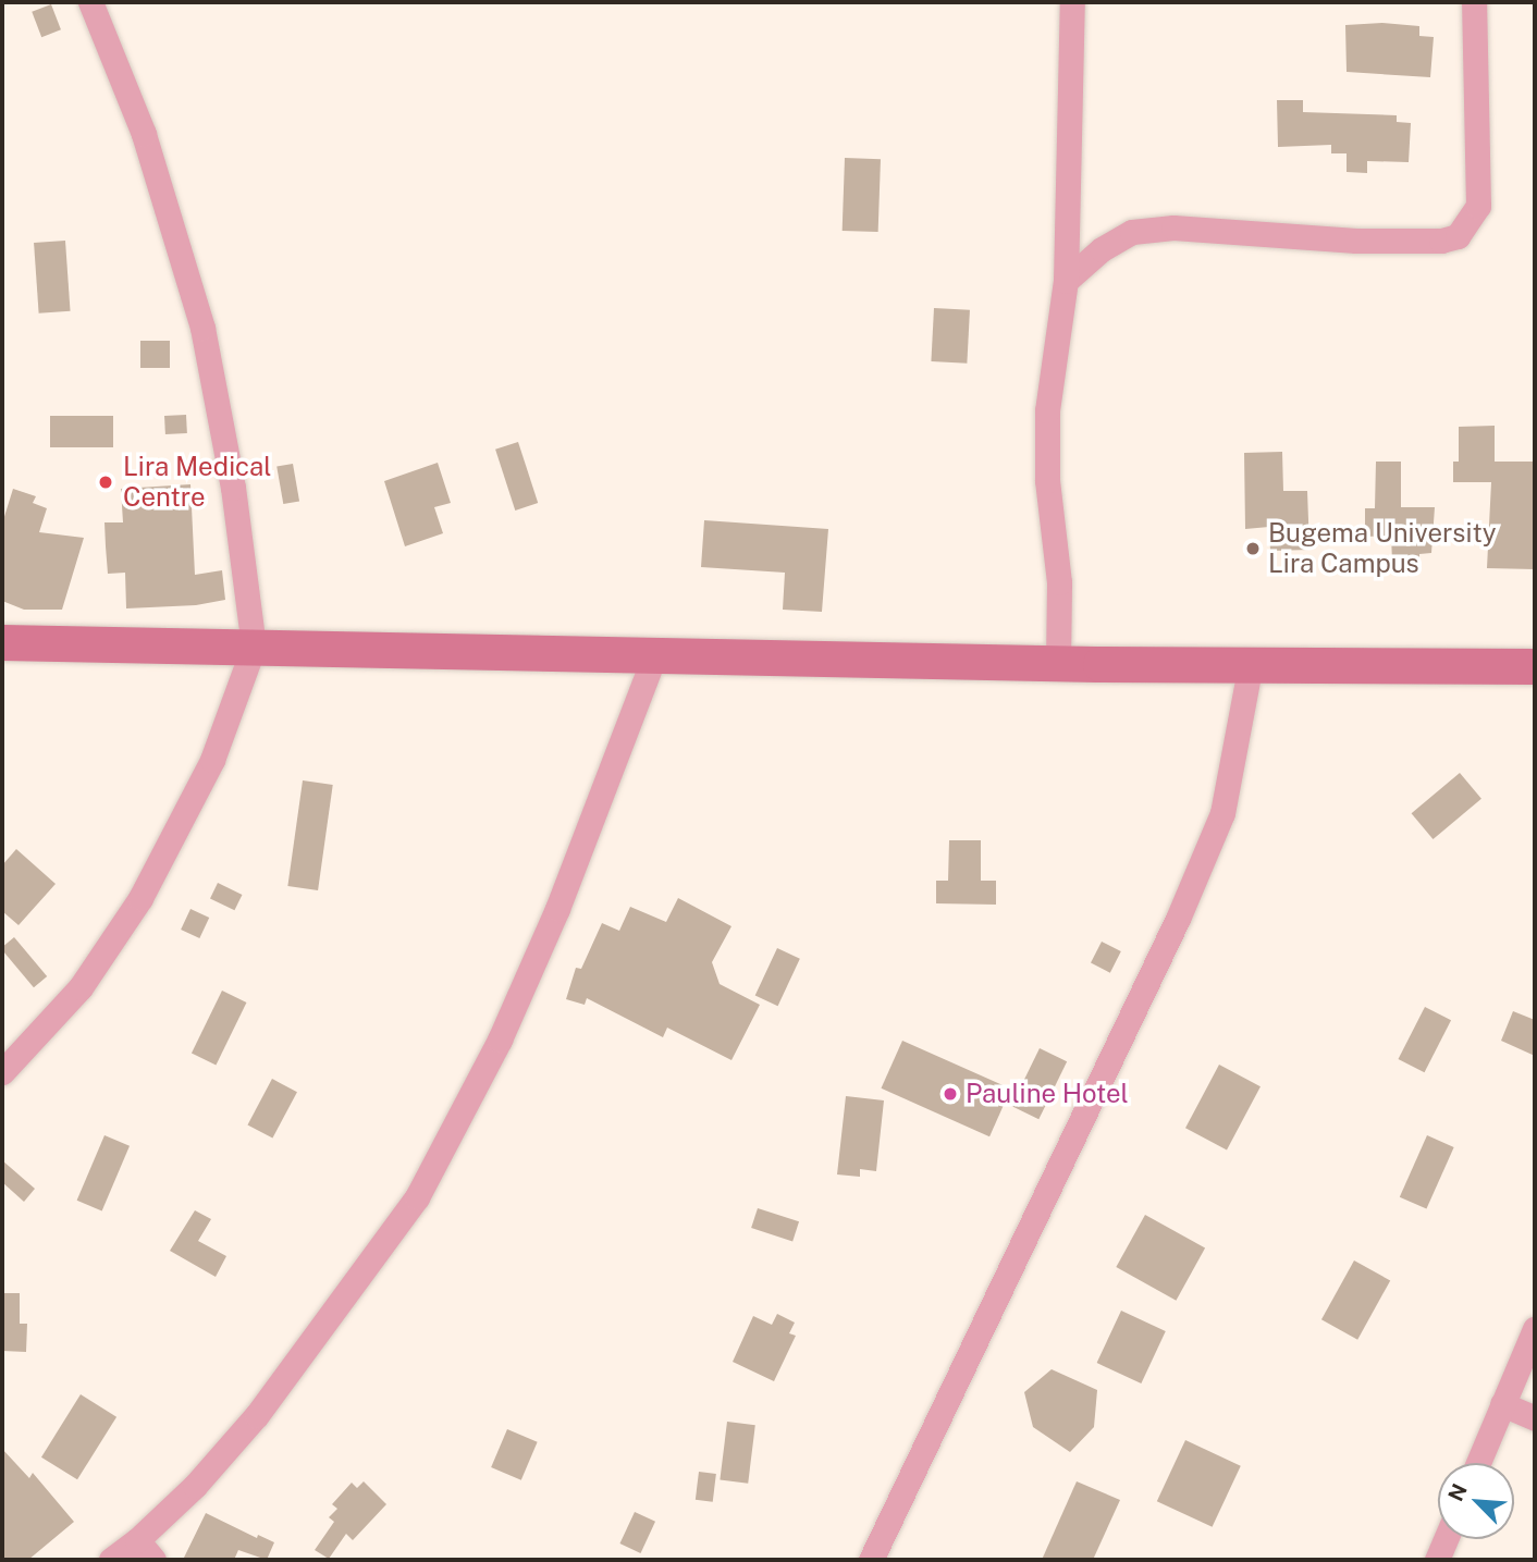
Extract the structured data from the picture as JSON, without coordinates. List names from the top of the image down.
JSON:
{
  "places": ["Lira Medical Centre", "Bugema University Lira Campus", "Pauline Hotel"],
  "north": "top left"
}
